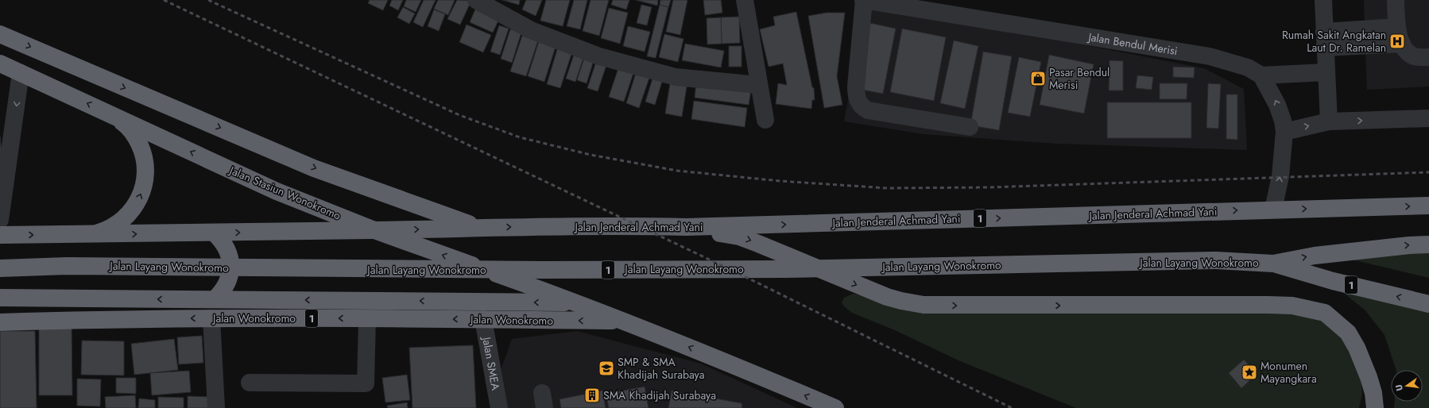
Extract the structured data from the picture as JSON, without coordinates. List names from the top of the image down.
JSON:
{
  "streets": {
    "highway": [
      "Jalan Stasiun Wonokromo",
      "Jalan Jenderal Achmad Yani",
      "1",
      "Jalan Layang Wonokromo",
      "Jalan Wonokromo"
    ],
    "street": ["Jalan Bendul Merisi", "Jalan SMEA"]
  },
  "crossings": [
    ["Jalan Stasiun Wonokromo", "1"],
    ["Jalan Stasiun Wonokromo", "Jalan Wonokromo"],
    ["Jalan Jenderal Achmad Yani", "1"],
    ["1", "Jalan Wonokromo"],
    ["Jalan Wonokromo", "Jalan SMEA"]
  ],
  "one_way": ["Jalan Jenderal Achmad Yani"],
  "places": {
    "hospital": ["Rumah Sakit Angkatan Laut Dr. Ramelan"],
    "shop": ["Pasar Bendul Merisi"],
    "school or university": ["SMP & SMA Khadijah Surabaya"],
    "place": ["Monumen Mayangkara"],
    "building": ["SMA Khadijah Surabaya"]
  },
  "north": "left"
}
